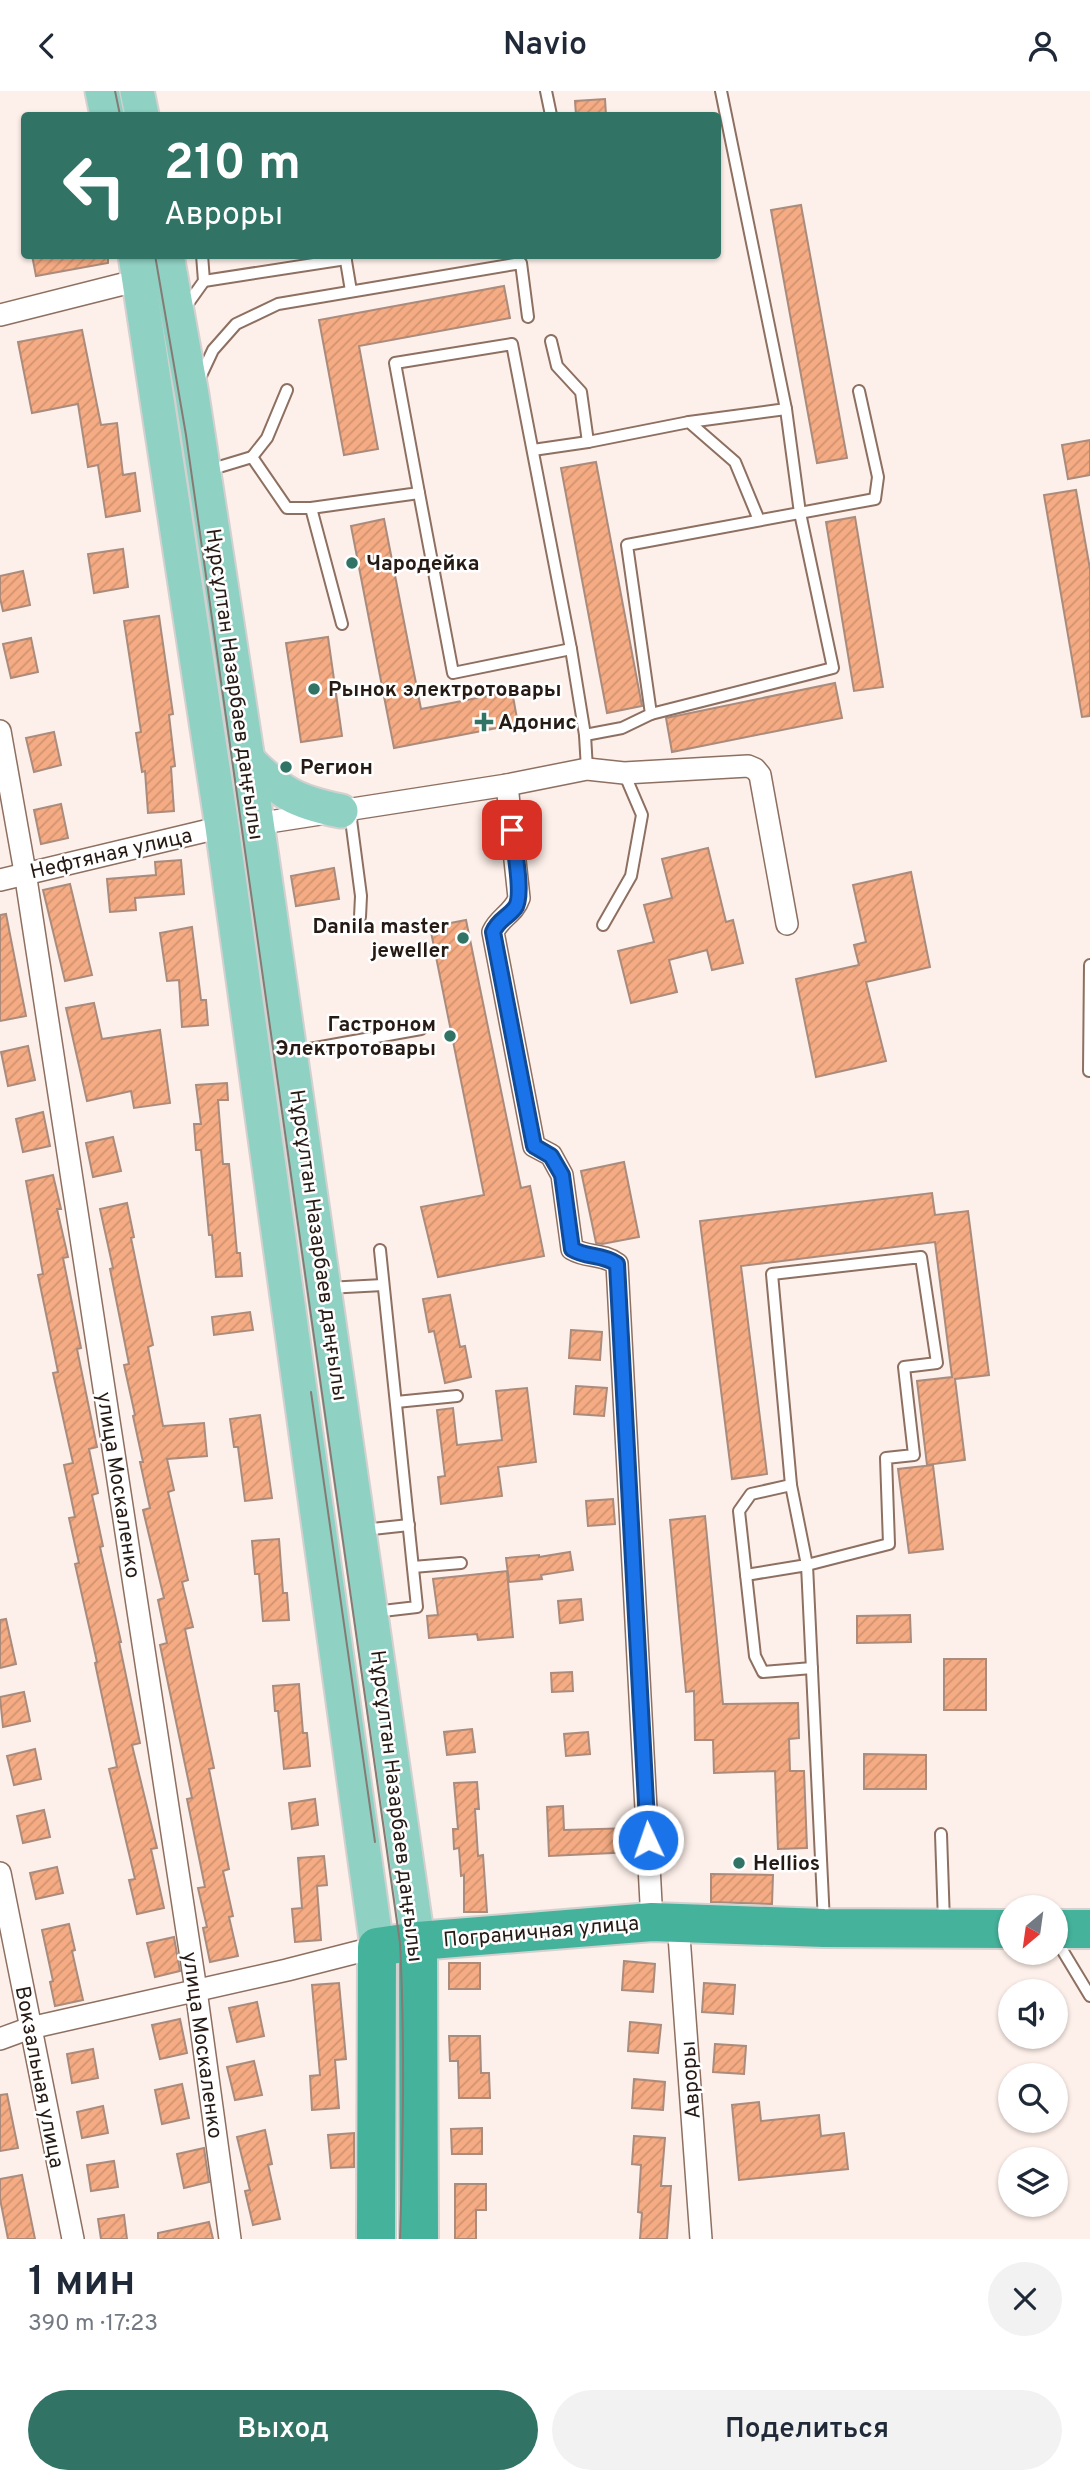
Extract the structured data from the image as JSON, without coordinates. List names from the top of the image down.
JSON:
{
  "streets": {
    "highway": ["Нұрсұлтан Назарбаев даңғылы", "Пограничная улица"],
    "street": [
      "Нефтяная улица",
      "улица Москаленко",
      "Вокзальная улица",
      "Авроры"
    ]
  },
  "crossings": [
    ["Нұрсұлтан Назарбаев даңғылы", "Нефтяная улица"],
    ["Нұрсұлтан Назарбаев даңғылы", "Пограничная улица"],
    ["Нефтяная улица", "улица Москаленко"],
    ["улица Москаленко", "Пограничная улица"],
    ["Пограничная улица", "Вокзальная улица"],
    ["Пограничная улица", "Авроры"]
  ],
  "places": {
    "other": [
      "Чародейка",
      "Рынок электротовары",
      "Регион",
      "Danila master jeweller",
      "Гастроном Электротовары",
      "Hellios"
    ],
    "health": ["Адонис"]
  },
  "north": "bottom left",
  "page": {
    "header": "Navio",
    "turn": ["210 m", "Авроры"],
    "heading": ["1 мин", "390 m · 17:23"],
    "buttons": ["Выход", "Поделиться"]
  }
}
